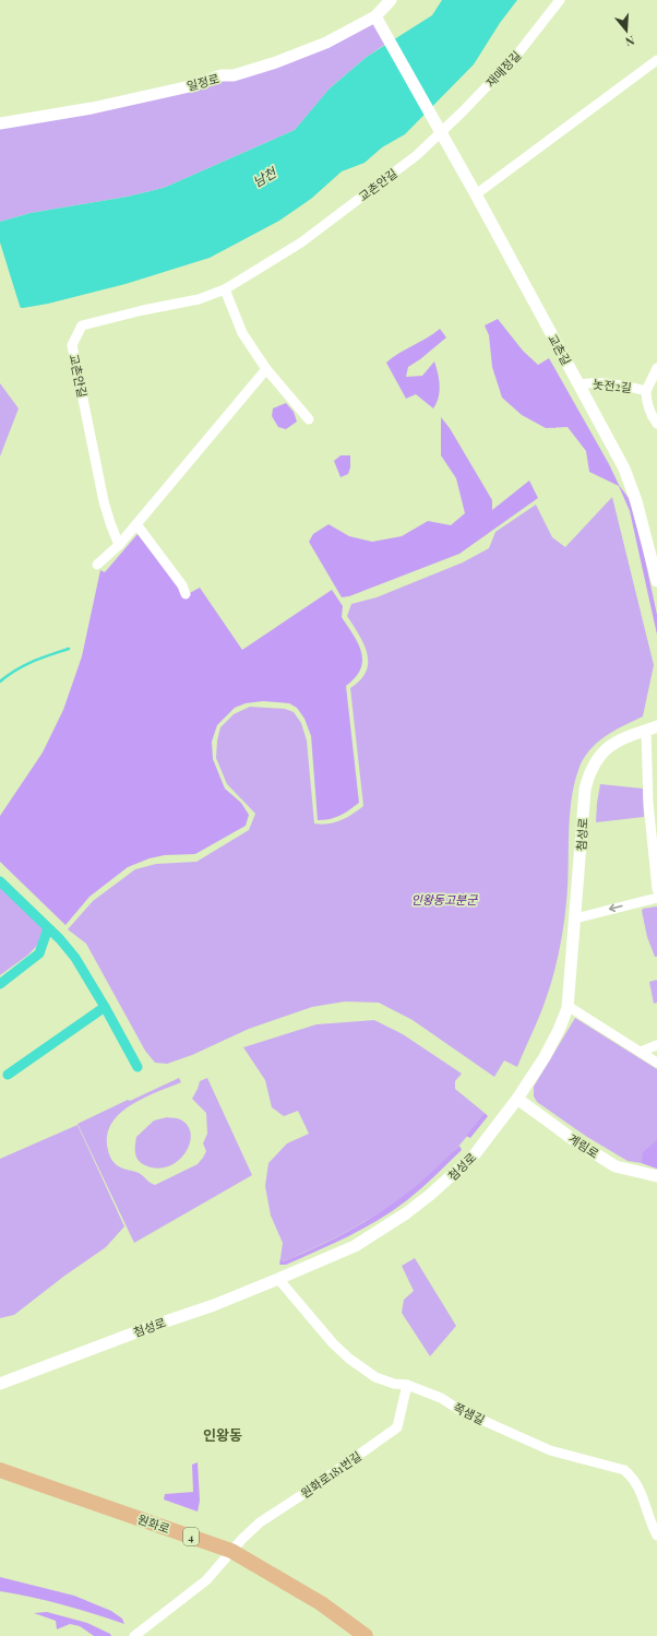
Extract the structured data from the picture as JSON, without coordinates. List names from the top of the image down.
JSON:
{
  "streets": {
    "main road": ["원화로", "4"],
    "street": [
      "재매정길",
      "일정로",
      "교촌안길",
      "교촌길",
      "놋전2길",
      "첨성로",
      "계림로",
      "쪽샘길",
      "원화로181번길"
    ]
  },
  "crossings": [
    ["재매정길", "교촌안길"],
    ["재매정길", "교촌길"],
    ["일정로", "교촌길"],
    ["교촌안길", "교촌길"],
    ["교촌길", "놋전2길"],
    ["첨성로", "계림로"],
    ["첨성로", "쪽샘길"],
    ["쪽샘길", "원화로181번길"],
    ["원화로181번길", "원화로"]
  ],
  "districts": ["인왕동"],
  "water": ["남천"],
  "parks": ["인왕동고분군"],
  "north": "bottom"
}
